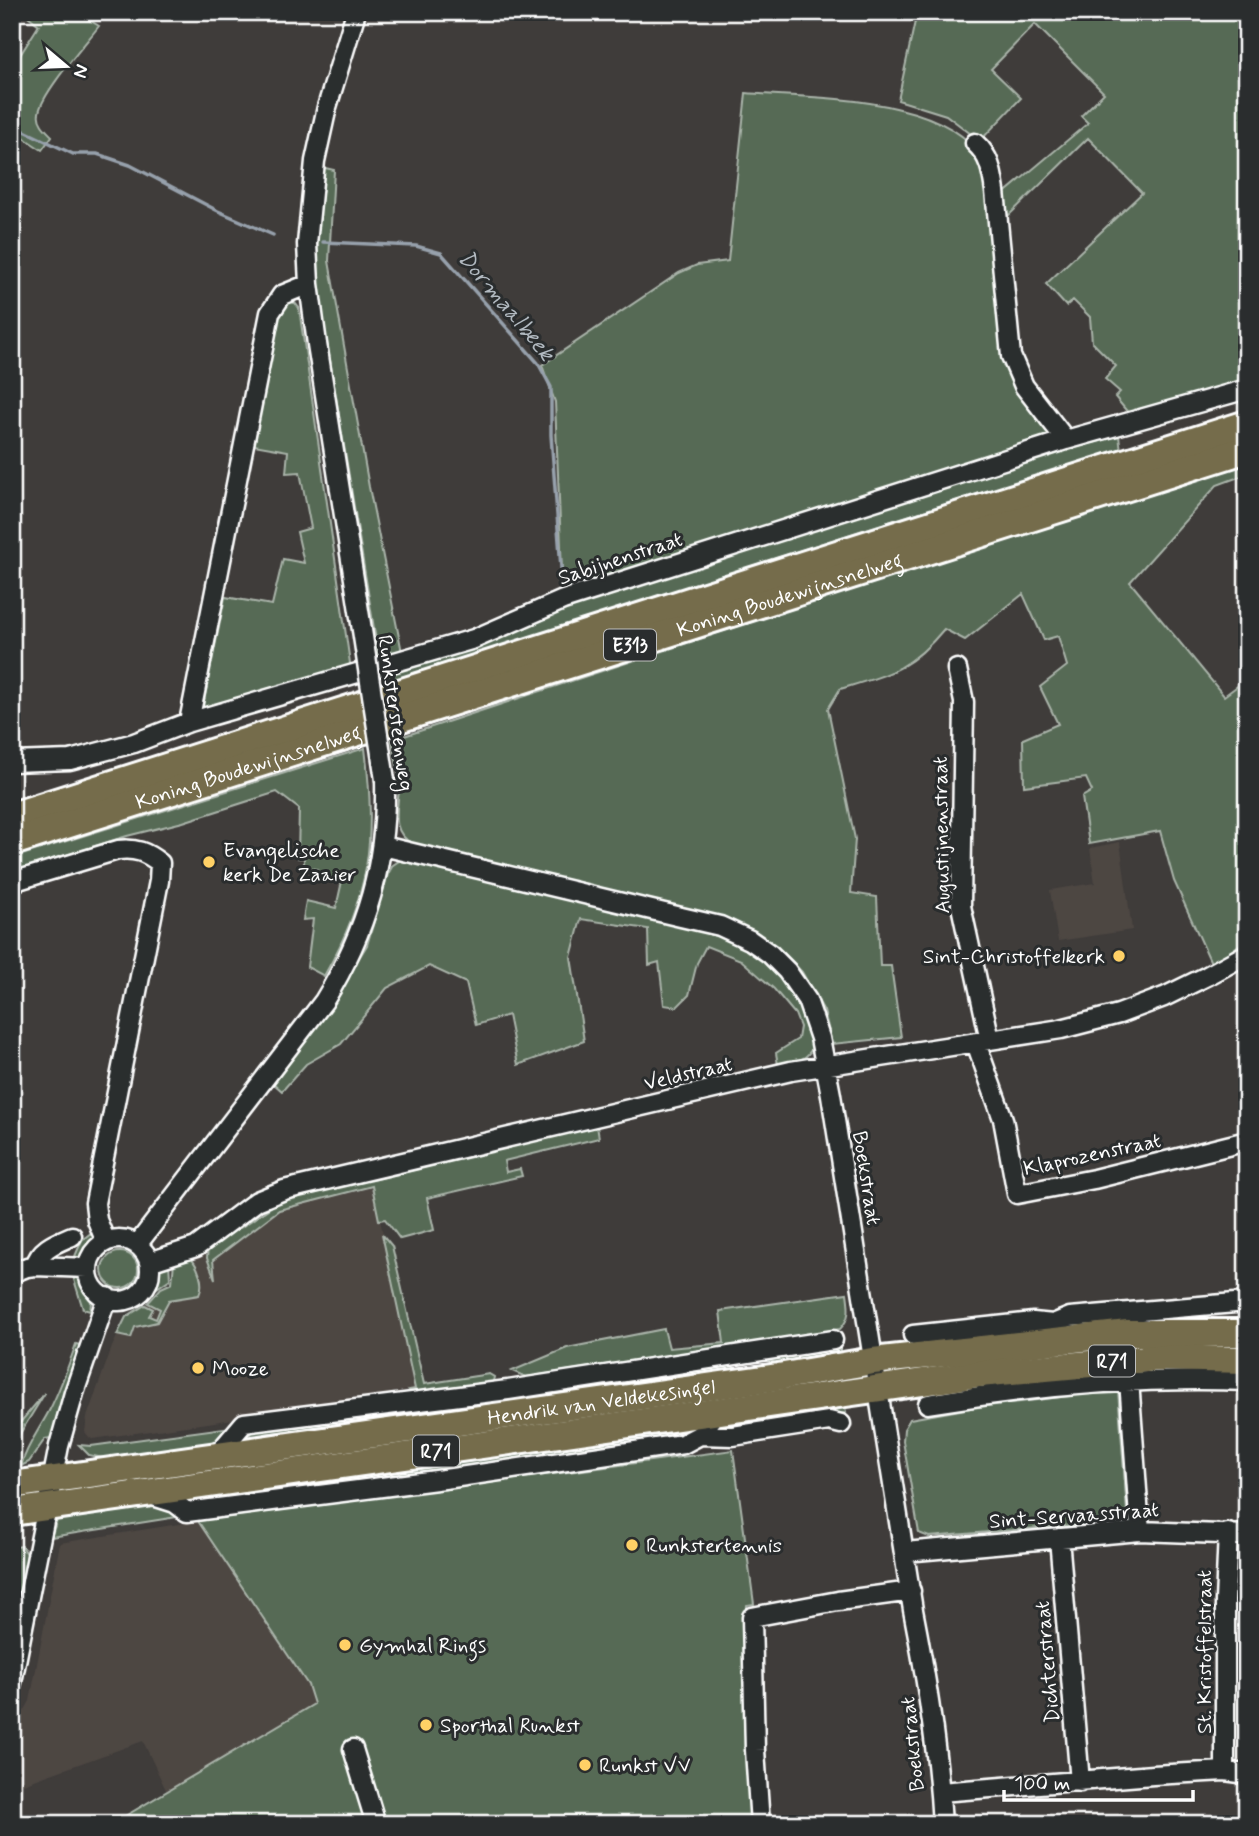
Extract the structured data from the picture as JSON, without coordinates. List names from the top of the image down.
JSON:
{
  "streets": {
    "highway": [
      "Koning Boudewijnsnelweg",
      "E313",
      "R71",
      "Hendrik van Veldekesingel"
    ],
    "street": [
      "Sabijnenstraat",
      "Runkstersteenweg",
      "Augustijnenstraat",
      "Veldstraat",
      "Klaprozenstraat",
      "Boekstraat",
      "Sint-Servaasstraat",
      "St. Kristoffelstraat",
      "Dichterstraat"
    ]
  },
  "crossings": [
    ["Runkstersteenweg", "Veldstraat"],
    ["Runkstersteenweg", "Boekstraat"],
    ["Augustijnenstraat", "Veldstraat"],
    ["Augustijnenstraat", "Klaprozenstraat"],
    ["Veldstraat", "Klaprozenstraat"],
    ["Veldstraat", "Boekstraat"],
    ["Boekstraat", "Hendrik van Veldekesingel"],
    ["Boekstraat", "Sint-Servaasstraat"],
    ["R71", "Hendrik van Veldekesingel"],
    ["Sint-Servaasstraat", "St. Kristoffelstraat"],
    ["Sint-Servaasstraat", "Dichterstraat"]
  ],
  "water": ["Dormaalbeek"],
  "places": [
    "Evangelische kerk De Zaaier",
    "Sint-Christoffelkerk",
    "Mooze",
    "Runkstertennis",
    "Gymhal Rings",
    "Sporthal Runkst",
    "Runkst VV"
  ],
  "scale_bar": "100 m",
  "north": "right"
}
